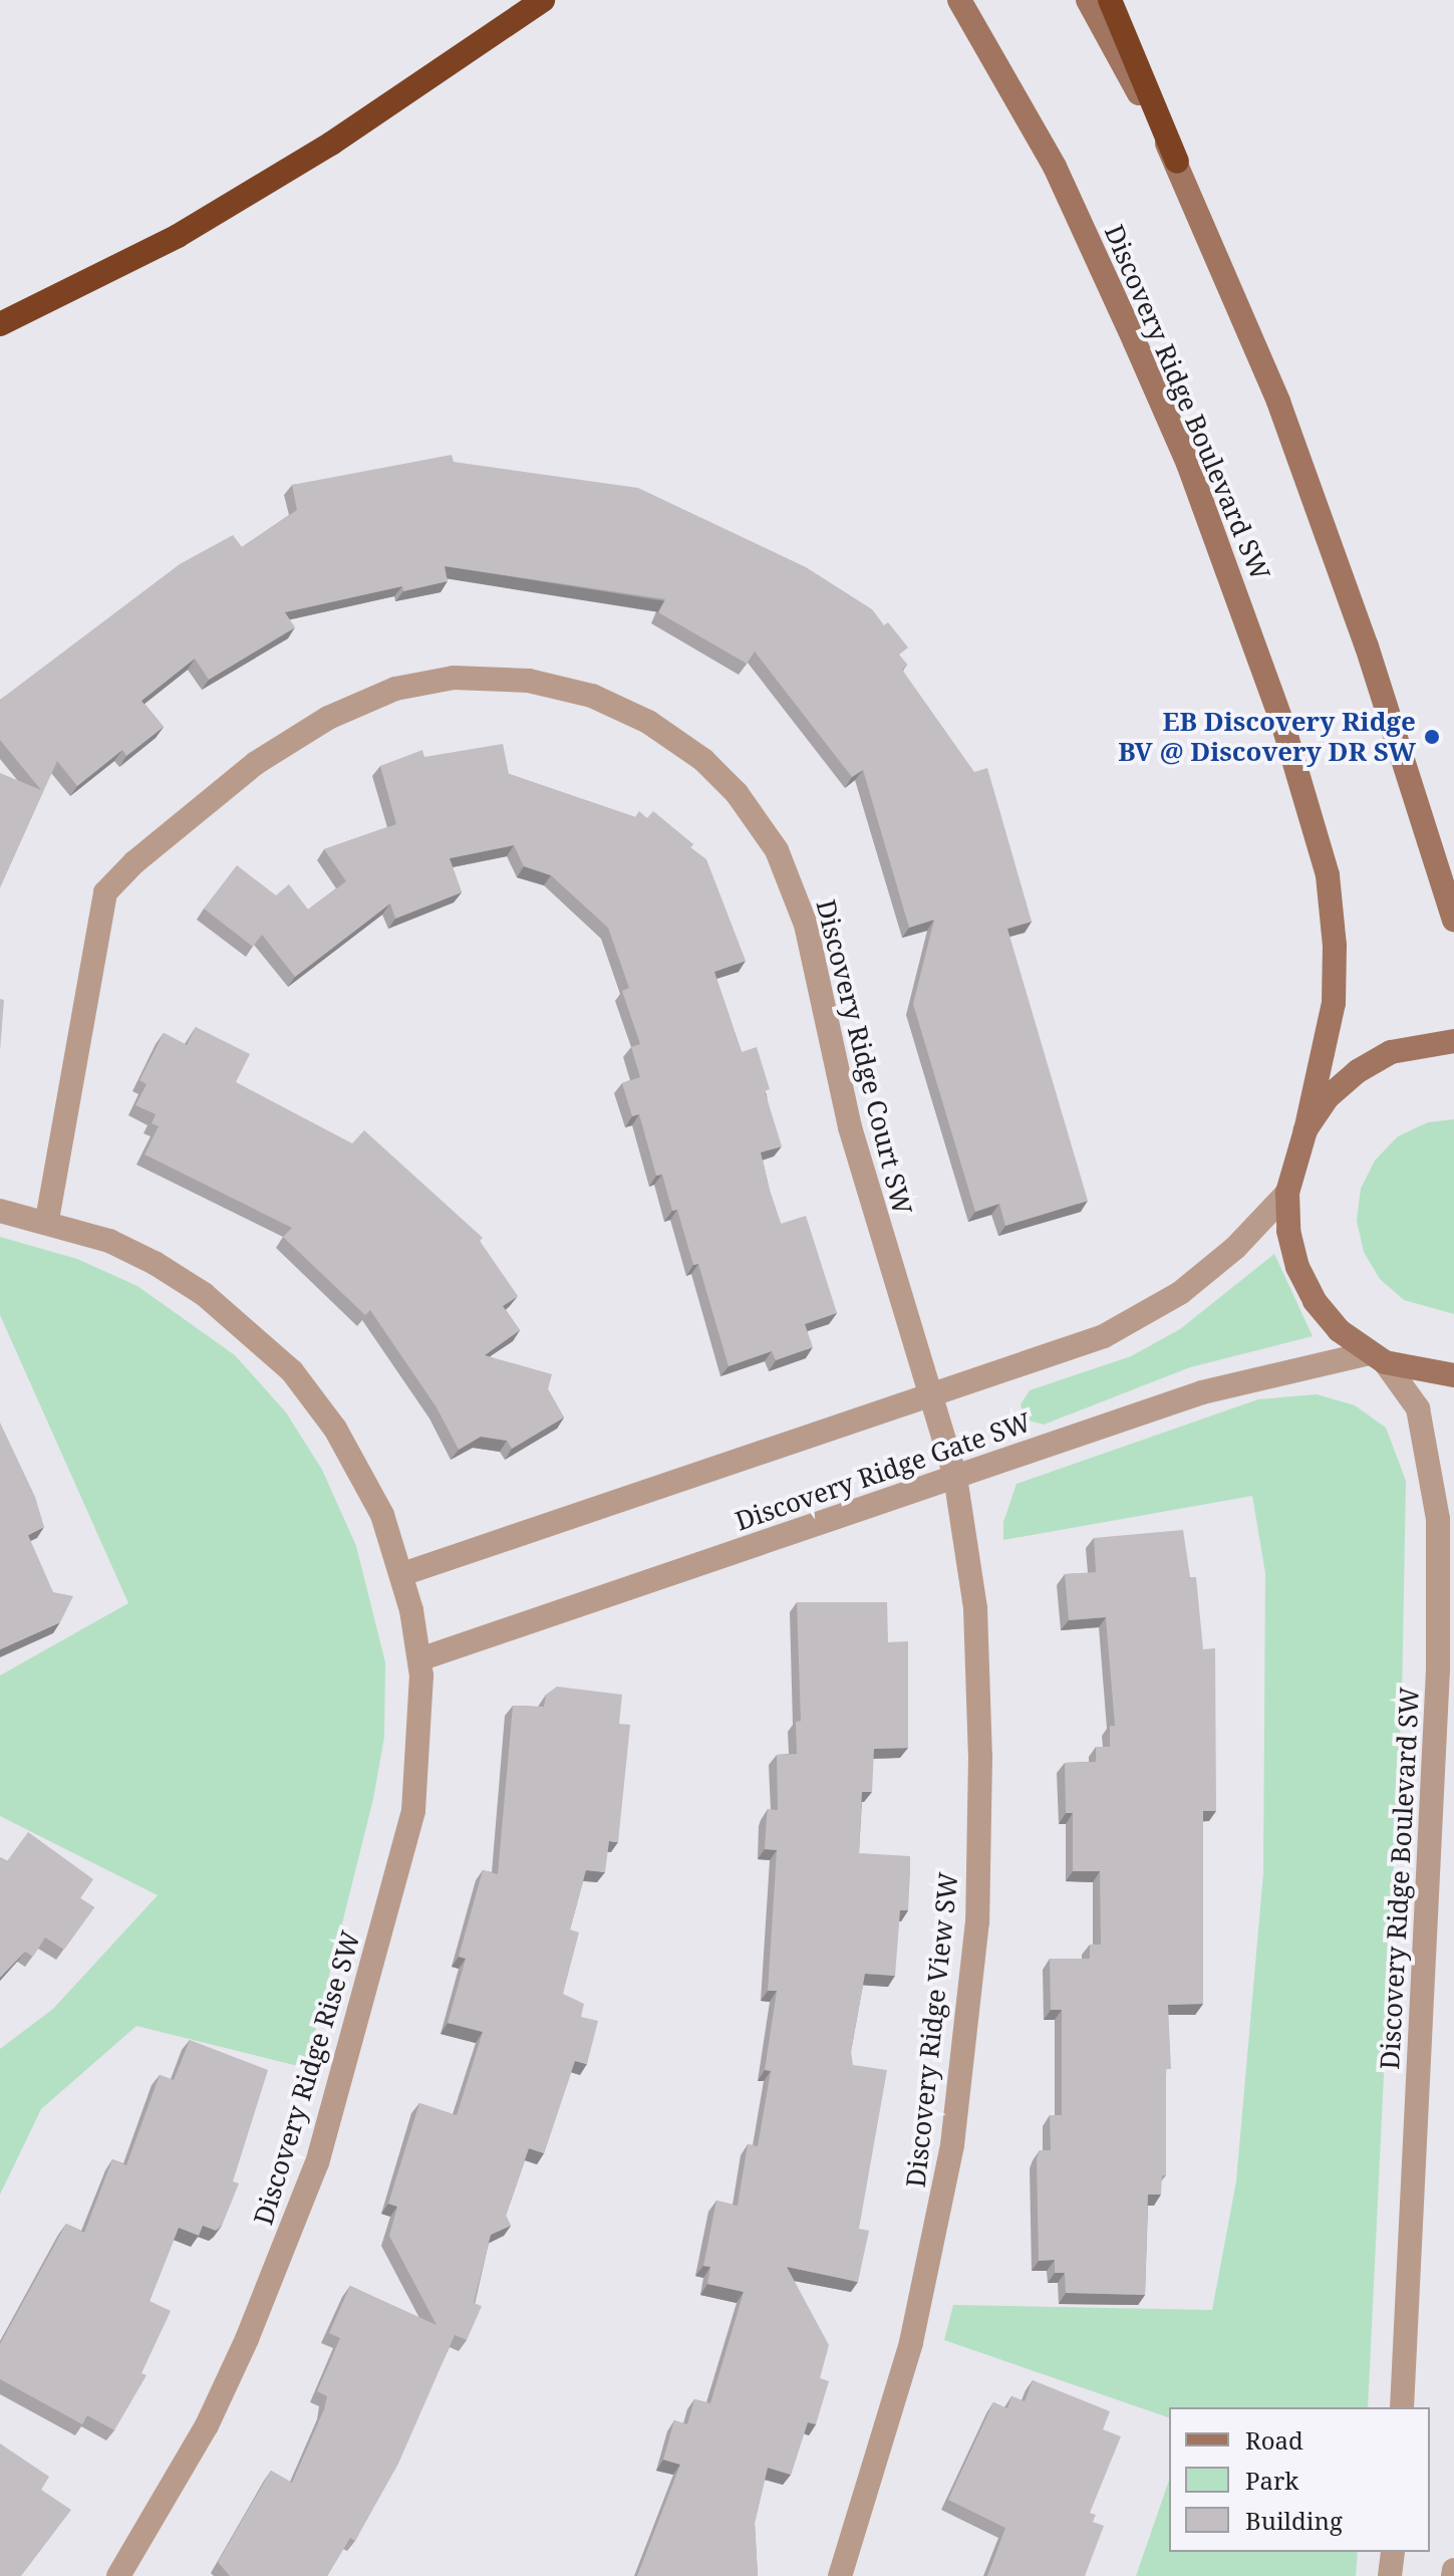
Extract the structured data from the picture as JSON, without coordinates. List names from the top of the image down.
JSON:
{
  "streets": {
    "street": [
      "Discovery Ridge Boulevard SW",
      "Discovery Ridge Court SW",
      "Discovery Ridge Gate SW",
      "Discovery Ridge View SW",
      "Discovery Ridge Rise SW"
    ]
  },
  "crossings": [
    ["Discovery Ridge Boulevard SW", "Discovery Ridge Gate SW"],
    ["Discovery Ridge Court SW", "Discovery Ridge Gate SW"],
    ["Discovery Ridge Court SW", "Discovery Ridge View SW"],
    ["Discovery Ridge Court SW", "Discovery Ridge Rise SW"],
    ["Discovery Ridge Gate SW", "Discovery Ridge View SW"],
    ["Discovery Ridge Gate SW", "Discovery Ridge Rise SW"]
  ],
  "places": ["EB Discovery Ridge BV @ Discovery DR SW"],
  "legend": ["Road", "Park", "Building"]
}
